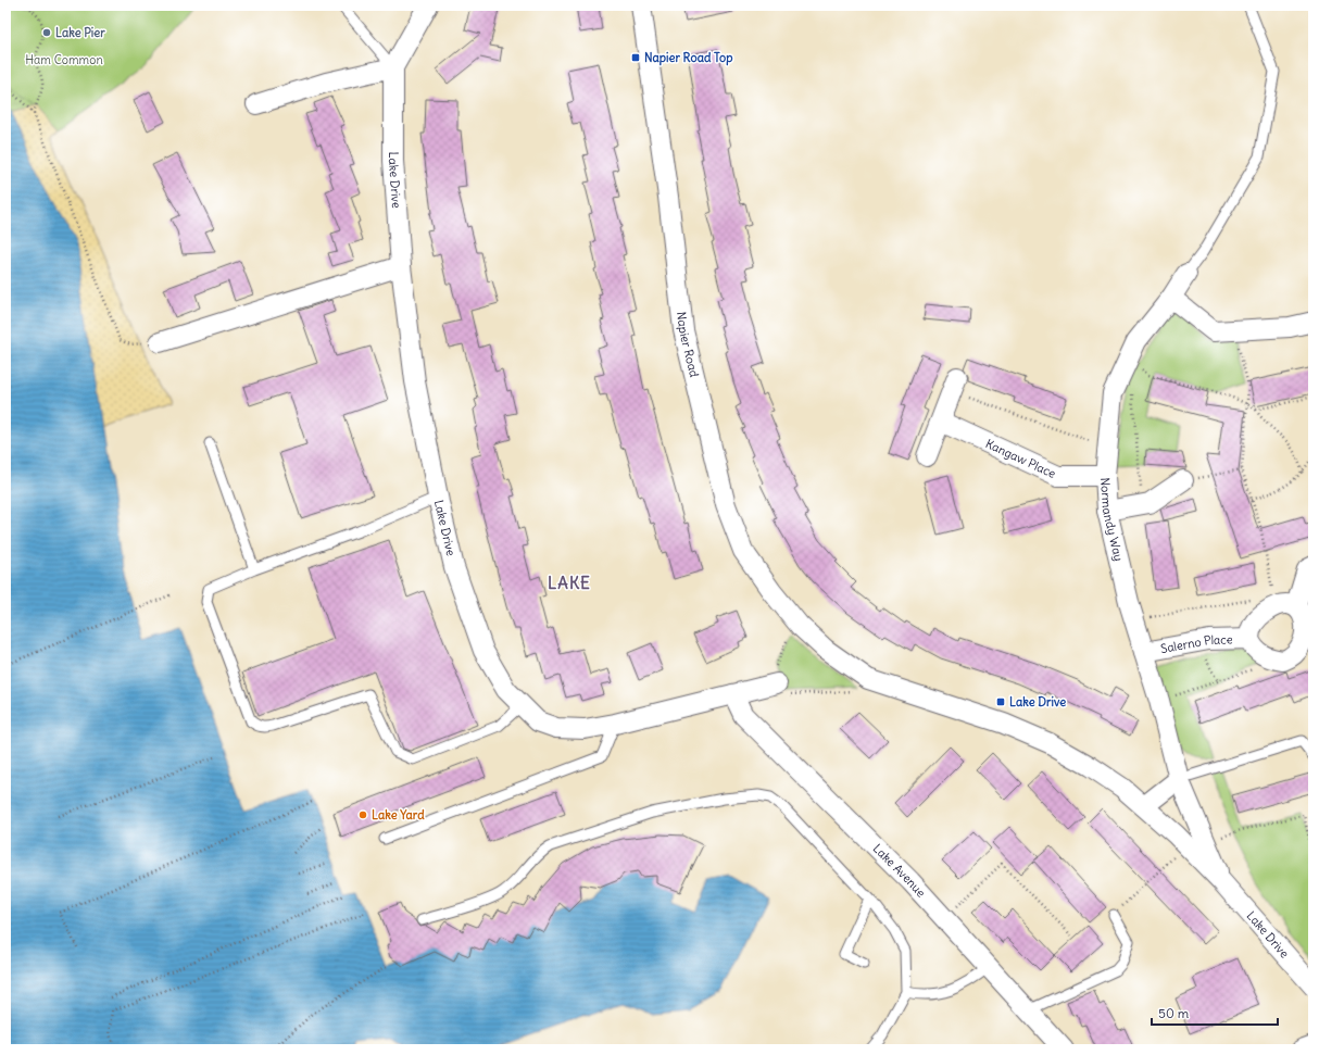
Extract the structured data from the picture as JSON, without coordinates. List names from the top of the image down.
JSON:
{
  "streets": {
    "street": [
      "Lake Drive",
      "Napier Road",
      "Kangaw Place",
      "Normandy Way",
      "Salerno Place",
      "Lake Avenue"
    ]
  },
  "crossings": [
    ["Lake Drive", "Napier Road"],
    ["Lake Drive", "Normandy Way"],
    ["Lake Drive", "Lake Avenue"],
    ["Kangaw Place", "Normandy Way"],
    ["Normandy Way", "Salerno Place"]
  ],
  "districts": ["LAKE"],
  "parks": ["Ham Common"],
  "places": {
    "other": ["Lake Pier", "Lake Yard"],
    "transit": ["Napier Road Top", "Lake Drive"]
  },
  "scale_bar": "50 m"
}
